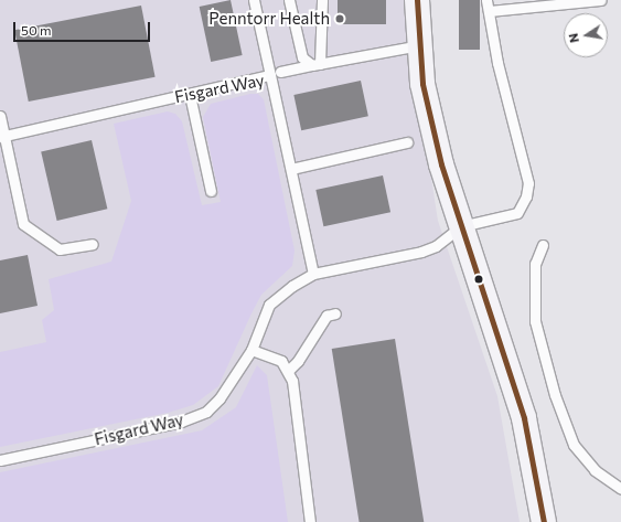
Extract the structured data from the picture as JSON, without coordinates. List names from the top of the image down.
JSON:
{
  "streets": {
    "lane": ["Fisgard Way"]
  },
  "places": ["Penntorr Health"],
  "scale_bar": "50 m",
  "north": "left"
}
